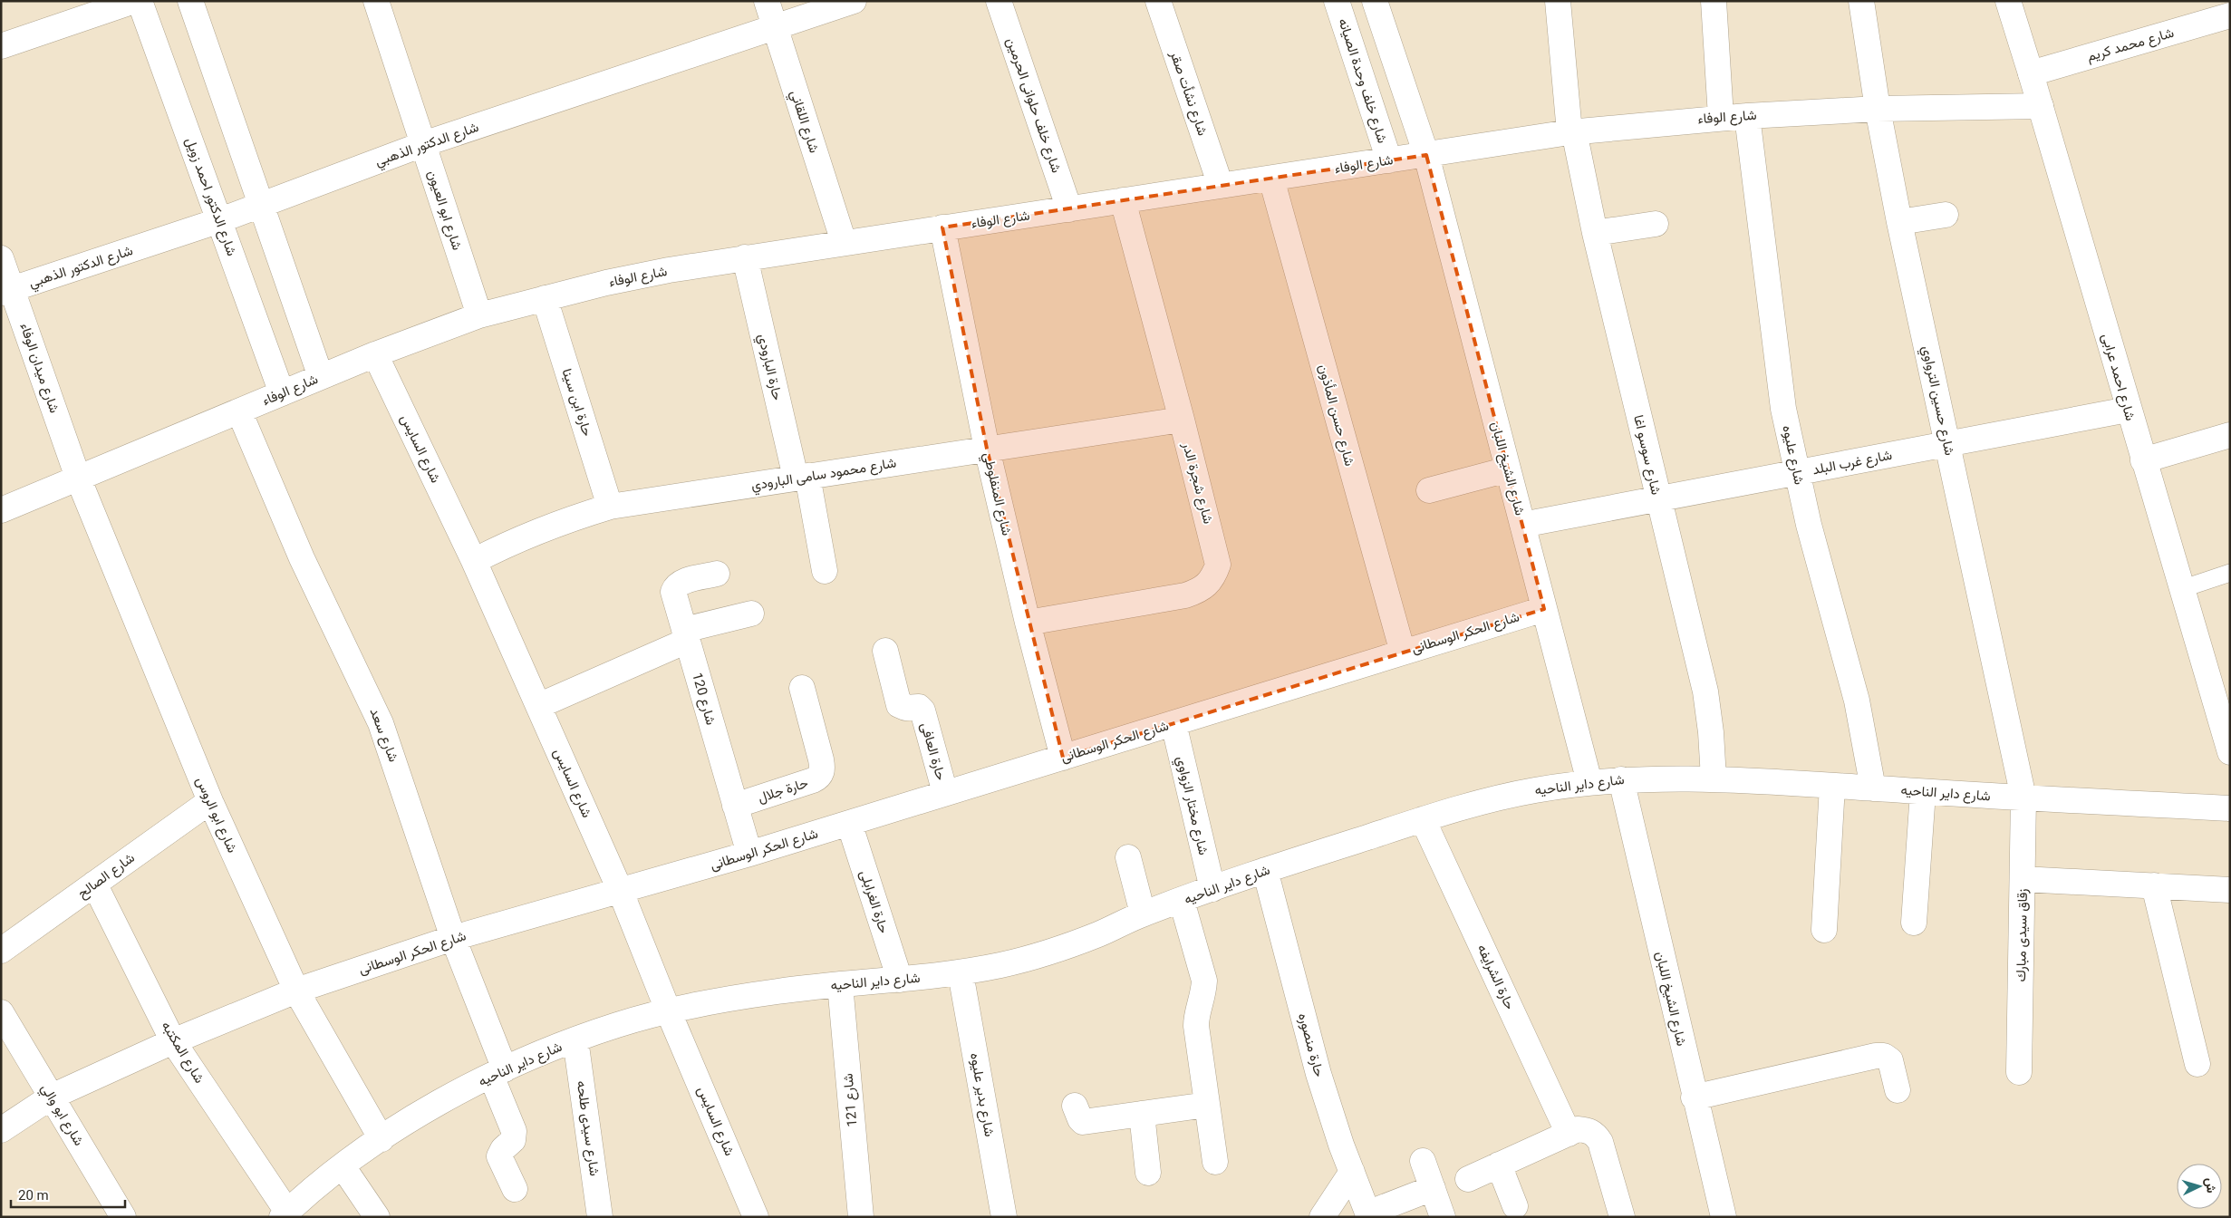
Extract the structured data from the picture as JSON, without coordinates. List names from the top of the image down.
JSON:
{
  "streets": {
    "street": [
      "شارع محمد كريم",
      "شارع خلف وحدة الصيانه",
      "شارع نشأت صقر",
      "شارع خلف حلوانى الحرمين",
      "شارع الوفاء",
      "شارع اللقاني",
      "شارع الدكتور الذهبي",
      "شارع الدكتور احمد زويل",
      "شارع ابو العيون",
      "حارة البارودي",
      "شارع ميدان الوفاء",
      "شارع احمد عرابى",
      "شارع حسين الترواوي",
      "حارة ابن سينا",
      "شارع حسن المأذون",
      "شارع السايس",
      "شارع سوسو اغا",
      "شارع عليوه",
      "شارع غرب البلد",
      "شارع الشيخ اللبان",
      "شارع محمود سامى البارودي",
      "شارع شجرة الدر",
      "شارع المنفلوطي",
      "شارع الحكر الوسطانى",
      "شارع 120",
      "شارع سعد",
      "حارة العافى",
      "شارع داير الناحيه",
      "حارة جلال",
      "شارع مختار الزواوي",
      "شارع ابو الروس",
      "شارع الصالح",
      "حارة الغرابلى",
      "زقاق سيدى مبارك",
      "حارة الشرايفه",
      "حارة منصوره",
      "شارع المكتبه",
      "شارع بدير عليوه",
      "شارع 121",
      "شارع ابو والي",
      "شارع سيدى طلحه"
    ]
  },
  "crossings": [
    ["شارع محمد كريم", "شارع احمد عرابى"],
    ["شارع خلف وحدة الصيانه", "شارع الوفاء"],
    ["شارع نشأت صقر", "شارع الوفاء"],
    ["شارع خلف حلوانى الحرمين", "شارع الوفاء"],
    ["شارع الوفاء", "شارع اللقاني"],
    ["شارع الوفاء", "شارع الدكتور احمد زويل"],
    ["شارع الوفاء", "شارع ابو العيون"],
    ["شارع الوفاء", "حارة البارودي"],
    ["شارع الوفاء", "شارع ميدان الوفاء"],
    ["شارع الوفاء", "شارع احمد عرابى"],
    ["شارع الوفاء", "شارع حسين الترواوي"],
    ["شارع الوفاء", "حارة ابن سينا"],
    ["شارع الوفاء", "شارع حسن المأذون"],
    ["شارع الوفاء", "شارع السايس"],
    ["شارع الوفاء", "شارع سوسو اغا"],
    ["شارع الوفاء", "شارع عليوه"],
    ["شارع الوفاء", "شارع الشيخ اللبان"],
    ["شارع الوفاء", "شارع شجرة الدر"],
    ["شارع الوفاء", "شارع المنفلوطي"],
    ["شارع الوفاء", "شارع سعد"],
    ["شارع الوفاء", "شارع ابو الروس"],
    ["شارع اللقاني", "شارع الدكتور الذهبي"],
    ["شارع الدكتور الذهبي", "شارع الدكتور احمد زويل"],
    ["شارع الدكتور الذهبي", "شارع ابو العيون"],
    ["شارع الدكتور الذهبي", "شارع ميدان الوفاء"],
    ["حارة البارودي", "شارع محمود سامى البارودي"],
    ["شارع ميدان الوفاء", "شارع ابو الروس"],
    ["شارع احمد عرابى", "شارع غرب البلد"],
    ["شارع حسين الترواوي", "شارع غرب البلد"],
    ["شارع حسين الترواوي", "شارع داير الناحيه"],
    ["شارع حسين الترواوي", "زقاق سيدى مبارك"],
    ["حارة ابن سينا", "شارع محمود سامى البارودي"],
    ["شارع حسن المأذون", "شارع الحكر الوسطانى"],
    ["شارع السايس", "شارع محمود سامى البارودي"],
    ["شارع السايس", "شارع الحكر الوسطانى"],
    ["شارع السايس", "شارع داير الناحيه"],
    ["شارع سوسو اغا", "شارع غرب البلد"],
    ["شارع سوسو اغا", "شارع داير الناحيه"],
    ["شارع عليوه", "شارع غرب البلد"],
    ["شارع عليوه", "شارع داير الناحيه"],
    ["شارع غرب البلد", "شارع الشيخ اللبان"],
    ["شارع الشيخ اللبان", "شارع الحكر الوسطانى"],
    ["شارع الشيخ اللبان", "شارع داير الناحيه"],
    ["شارع محمود سامى البارودي", "شارع شجرة الدر"],
    ["شارع محمود سامى البارودي", "شارع المنفلوطي"],
    ["شارع شجرة الدر", "شارع المنفلوطي"],
    ["شارع المنفلوطي", "شارع الحكر الوسطانى"],
    ["شارع الحكر الوسطانى", "شارع 120"],
    ["شارع الحكر الوسطانى", "شارع سعد"],
    ["شارع الحكر الوسطانى", "حارة العافى"],
    ["شارع الحكر الوسطانى", "شارع مختار الزواوي"],
    ["شارع الحكر الوسطانى", "شارع ابو الروس"],
    ["شارع الحكر الوسطانى", "حارة الغرابلى"],
    ["شارع الحكر الوسطانى", "شارع المكتبه"],
    ["شارع الحكر الوسطانى", "شارع ابو والي"],
    ["شارع 120", "حارة جلال"],
    ["شارع سعد", "شارع داير الناحيه"],
    ["شارع داير الناحيه", "شارع مختار الزواوي"],
    ["شارع داير الناحيه", "شارع ابو الروس"],
    ["شارع داير الناحيه", "حارة الغرابلى"],
    ["شارع داير الناحيه", "زقاق سيدى مبارك"],
    ["شارع داير الناحيه", "حارة الشرايفه"],
    ["شارع داير الناحيه", "حارة منصوره"],
    ["شارع داير الناحيه", "شارع المكتبه"],
    ["شارع داير الناحيه", "شارع بدير عليوه"],
    ["شارع داير الناحيه", "شارع 121"],
    ["شارع داير الناحيه", "شارع سيدى طلحه"],
    ["شارع ابو الروس", "شارع الصالح"],
    ["شارع الصالح", "شارع المكتبه"]
  ],
  "scale_bar": "20 m",
  "north": "right"
}
